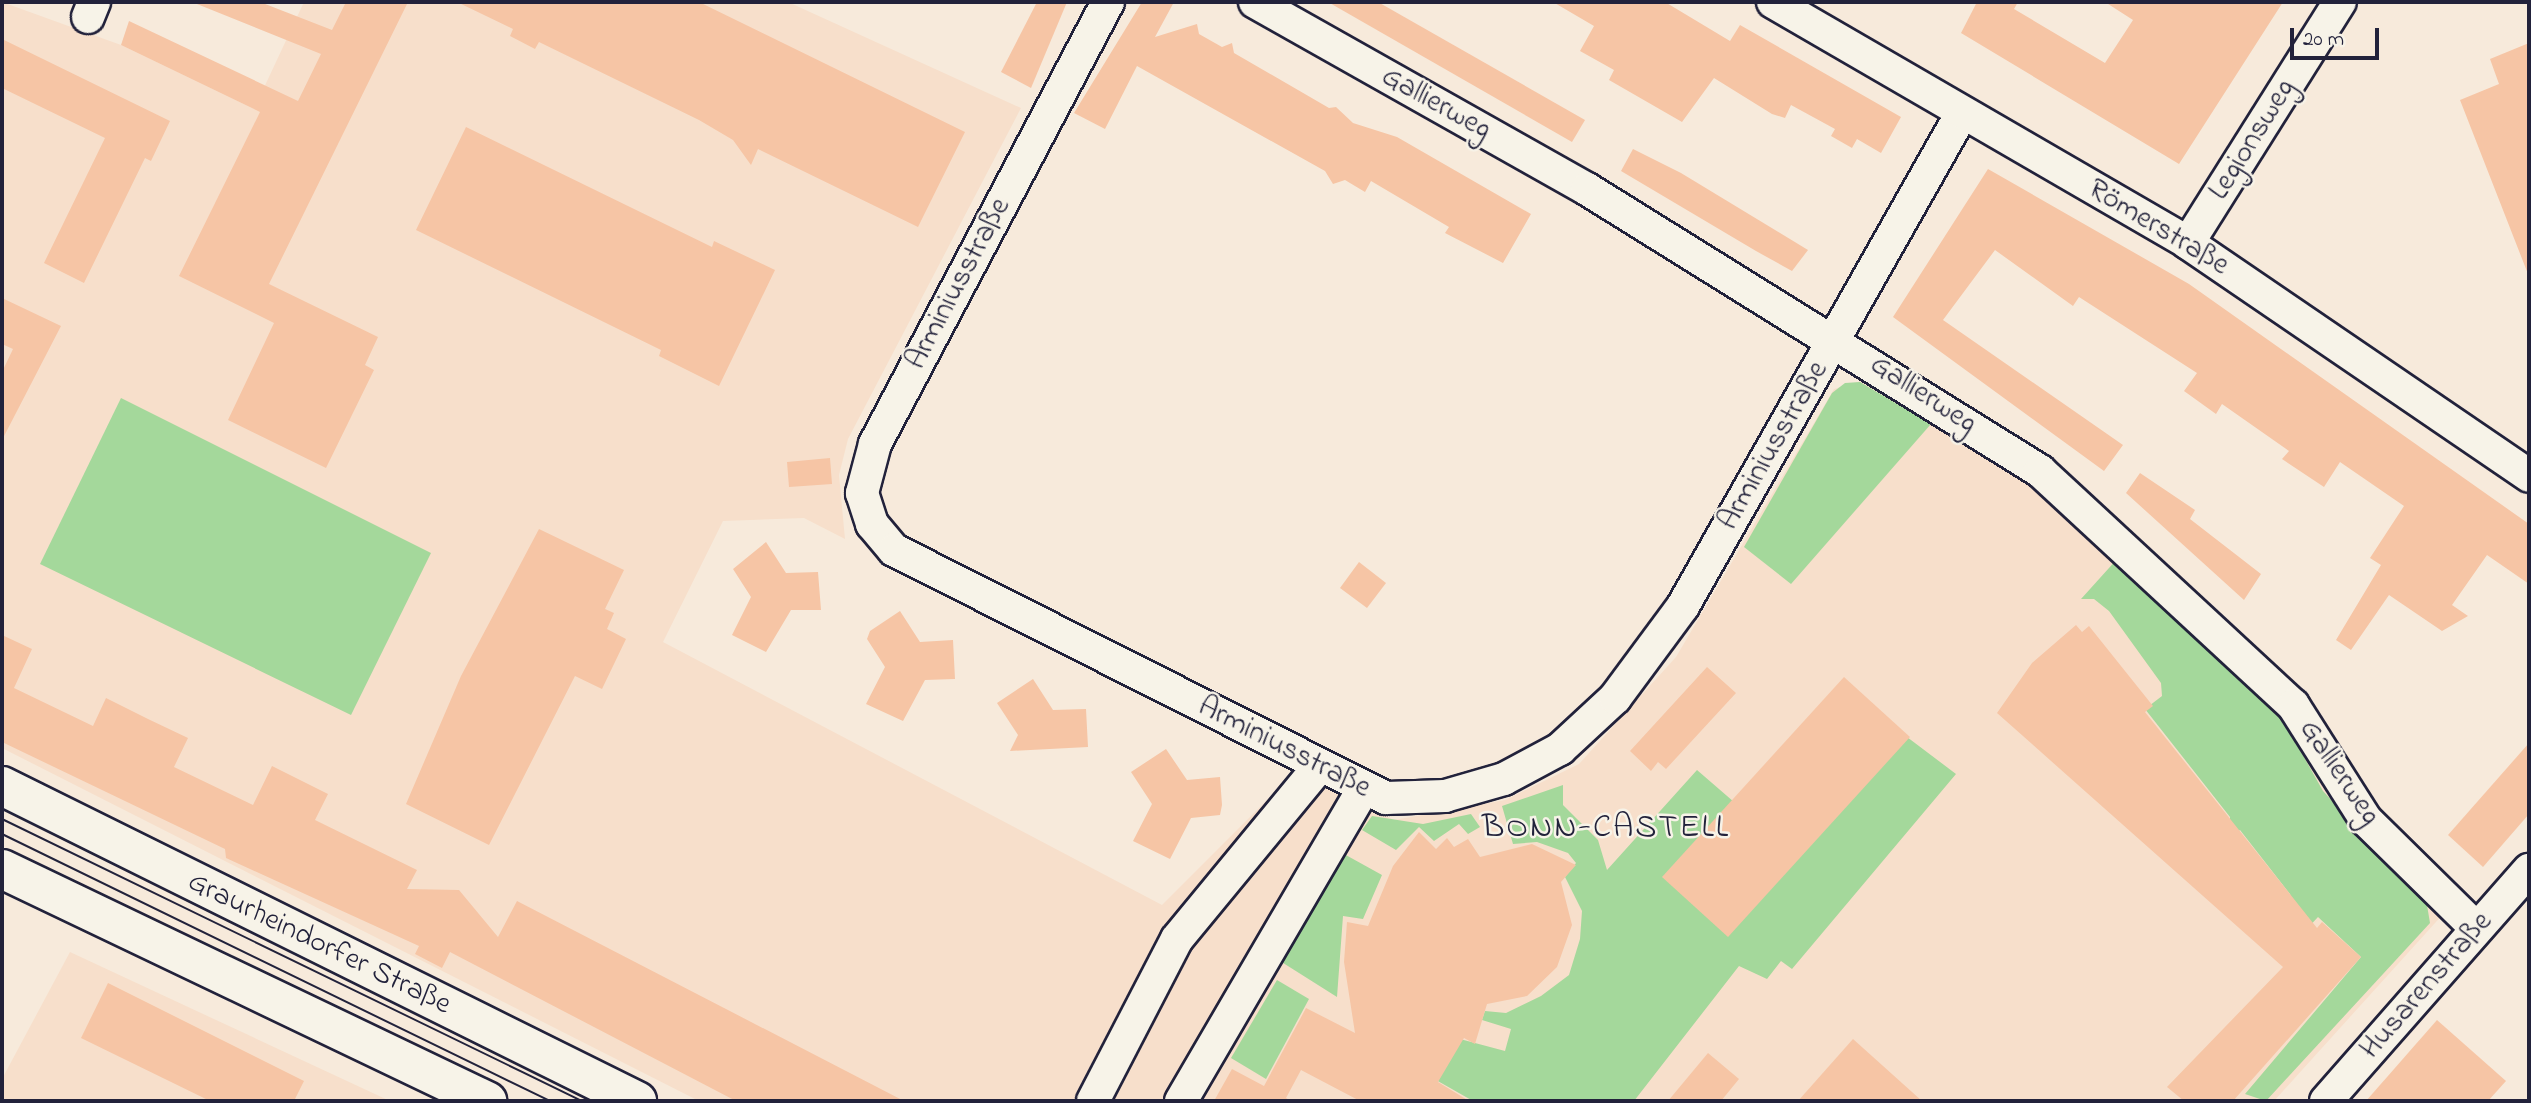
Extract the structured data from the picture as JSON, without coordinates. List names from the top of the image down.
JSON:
{
  "streets": {
    "main road": ["Graurheindorfer Straße"],
    "street": [
      "Gallierweg",
      "Legionsweg",
      "Römerstraße",
      "Arminiusstraße",
      "Husarenstraße"
    ]
  },
  "crossings": [
    ["Gallierweg", "Arminiusstraße"],
    ["Gallierweg", "Husarenstraße"],
    ["Legionsweg", "Römerstraße"],
    ["Römerstraße", "Arminiusstraße"]
  ],
  "districts": ["BONN-CASTELL"],
  "scale_bar": "20 m"
}
